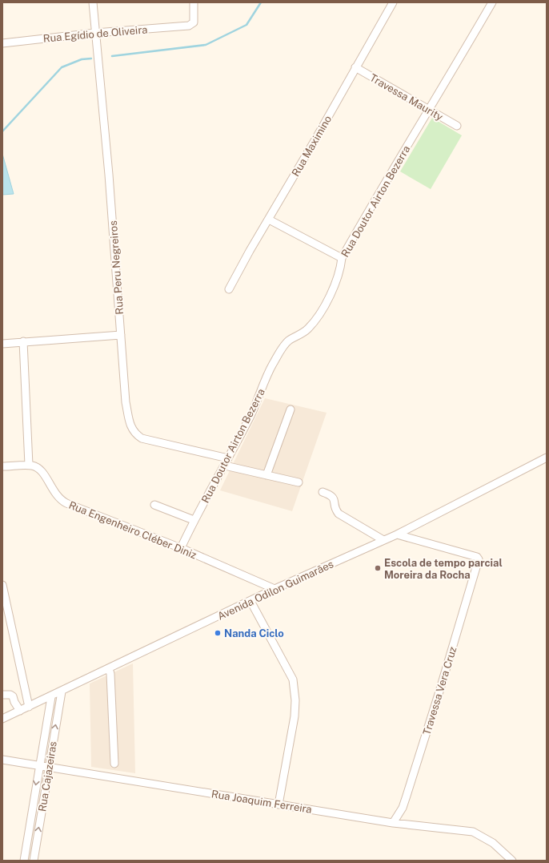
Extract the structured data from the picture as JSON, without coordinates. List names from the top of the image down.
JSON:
{
  "streets": {
    "street": [
      "Rua Egídio de Oliveira",
      "Travessa Maurity",
      "Rua Maximino",
      "Rua Doutor Airton Bezerra",
      "Rua Peru Negreiros",
      "Rua Engenheiro Cléber Diniz",
      "Avenida Odilon Guimarães",
      "Travessa Vera Cruz",
      "Rua Cajazeiras",
      "Rua Joaquim Ferreira"
    ]
  },
  "crossings": [
    ["Rua Egídio de Oliveira", "Rua Peru Negreiros"],
    ["Travessa Maurity", "Rua Maximino"],
    ["Travessa Maurity", "Rua Doutor Airton Bezerra"],
    ["Rua Doutor Airton Bezerra", "Rua Peru Negreiros"],
    ["Rua Doutor Airton Bezerra", "Rua Engenheiro Cléber Diniz"],
    ["Rua Engenheiro Cléber Diniz", "Avenida Odilon Guimarães"],
    ["Avenida Odilon Guimarães", "Travessa Vera Cruz"],
    ["Avenida Odilon Guimarães", "Rua Cajazeiras"],
    ["Travessa Vera Cruz", "Rua Joaquim Ferreira"],
    ["Rua Cajazeiras", "Rua Joaquim Ferreira"]
  ],
  "places": ["Escola de tempo parcial Moreira da Rocha", "Nanda Ciclo"]
}
